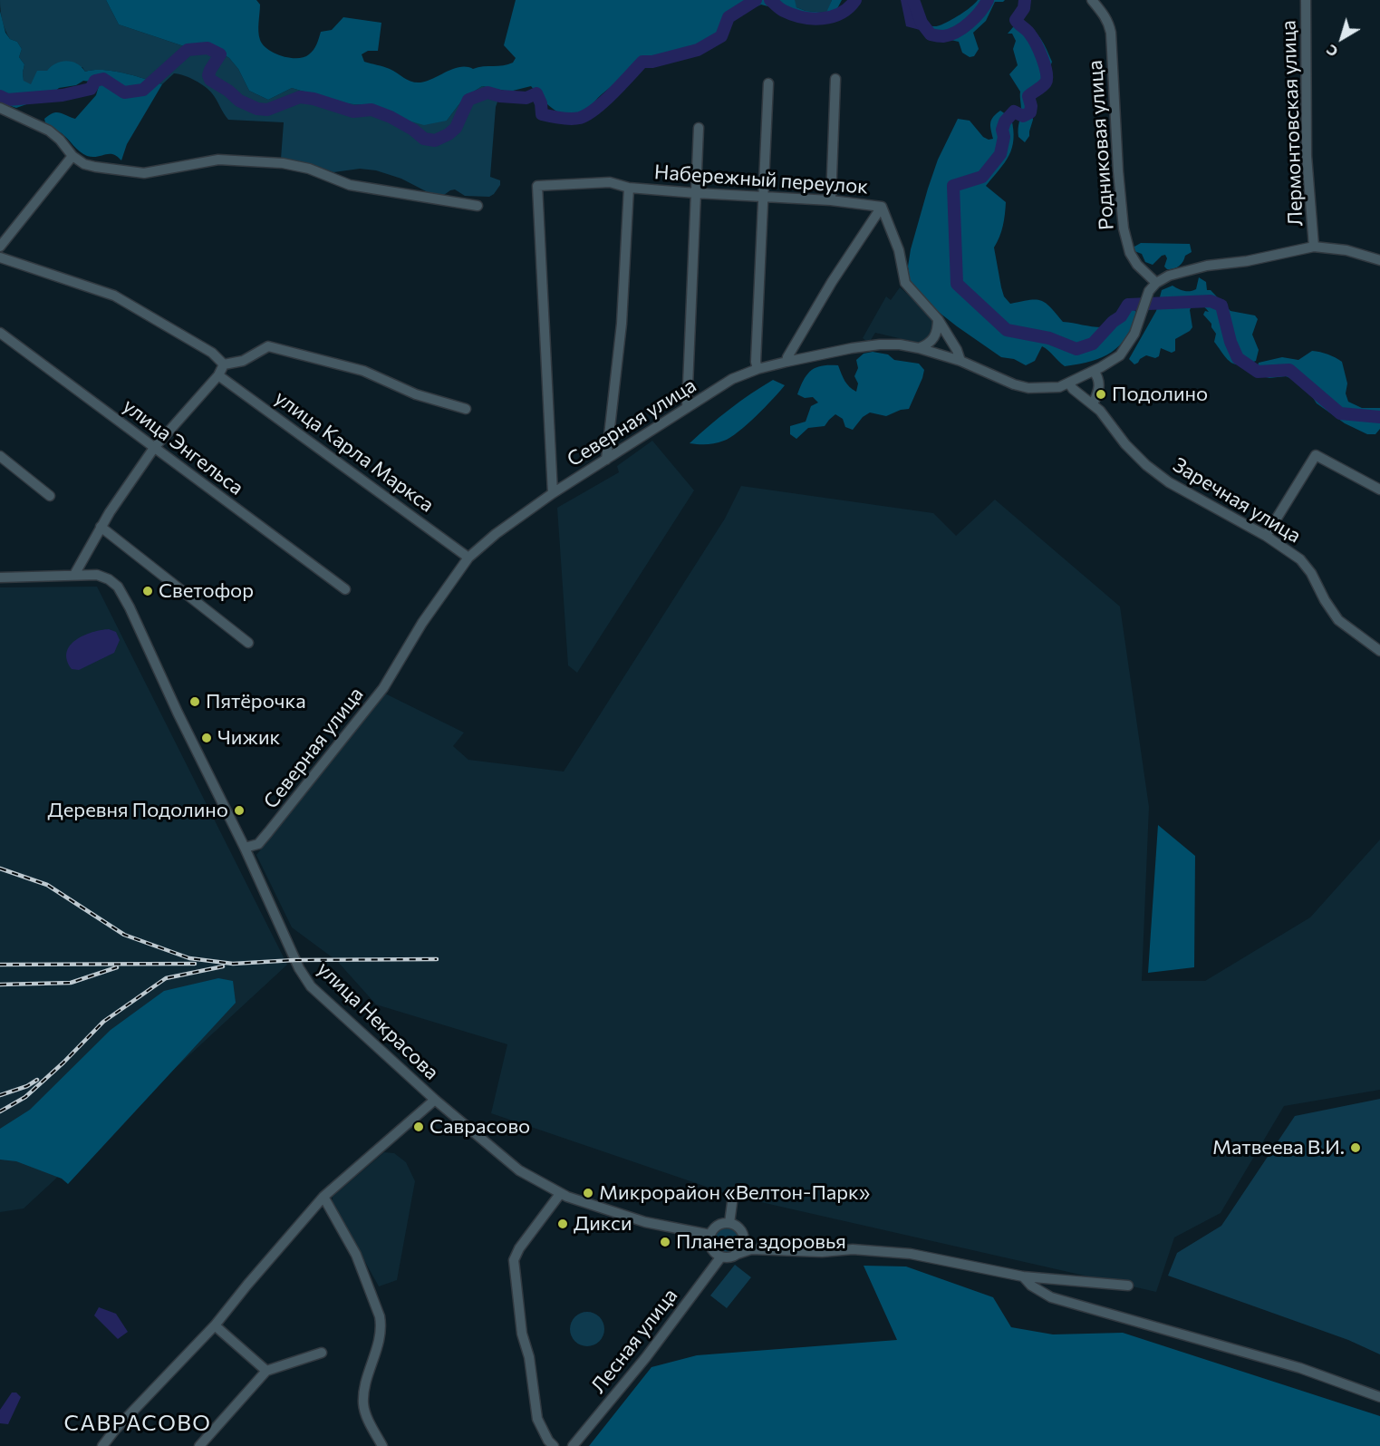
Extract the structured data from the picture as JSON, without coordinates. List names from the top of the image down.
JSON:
{
  "streets": {
    "street": [
      "Лермонтовская улица",
      "Родниковая улица",
      "Набережный переулок",
      "Северная улица",
      "улица Энгельса",
      "улица Карла Маркса",
      "Заречная улица",
      "улица Некрасова",
      "Лесная улица"
    ]
  },
  "crossings": [
    ["Лермонтовская улица", "Родниковая улица"],
    ["Лермонтовская улица", "Северная улица"],
    ["Родниковая улица", "Северная улица"],
    ["Набережный переулок", "Северная улица"],
    ["Северная улица", "улица Карла Маркса"],
    ["Северная улица", "Заречная улица"],
    ["Северная улица", "улица Некрасова"],
    ["улица Некрасова", "Лесная улица"]
  ],
  "districts": ["САВРАСОВО"],
  "places": [
    "Подолино",
    "Светофор",
    "Пятёрочка",
    "Чижик",
    "Деревня Подолино",
    "Саврасово",
    "Матвеева В.И.",
    "Микрорайон «Велтон-Парк»",
    "Дикси",
    "Планета здоровья"
  ],
  "north": "bottom left"
}
